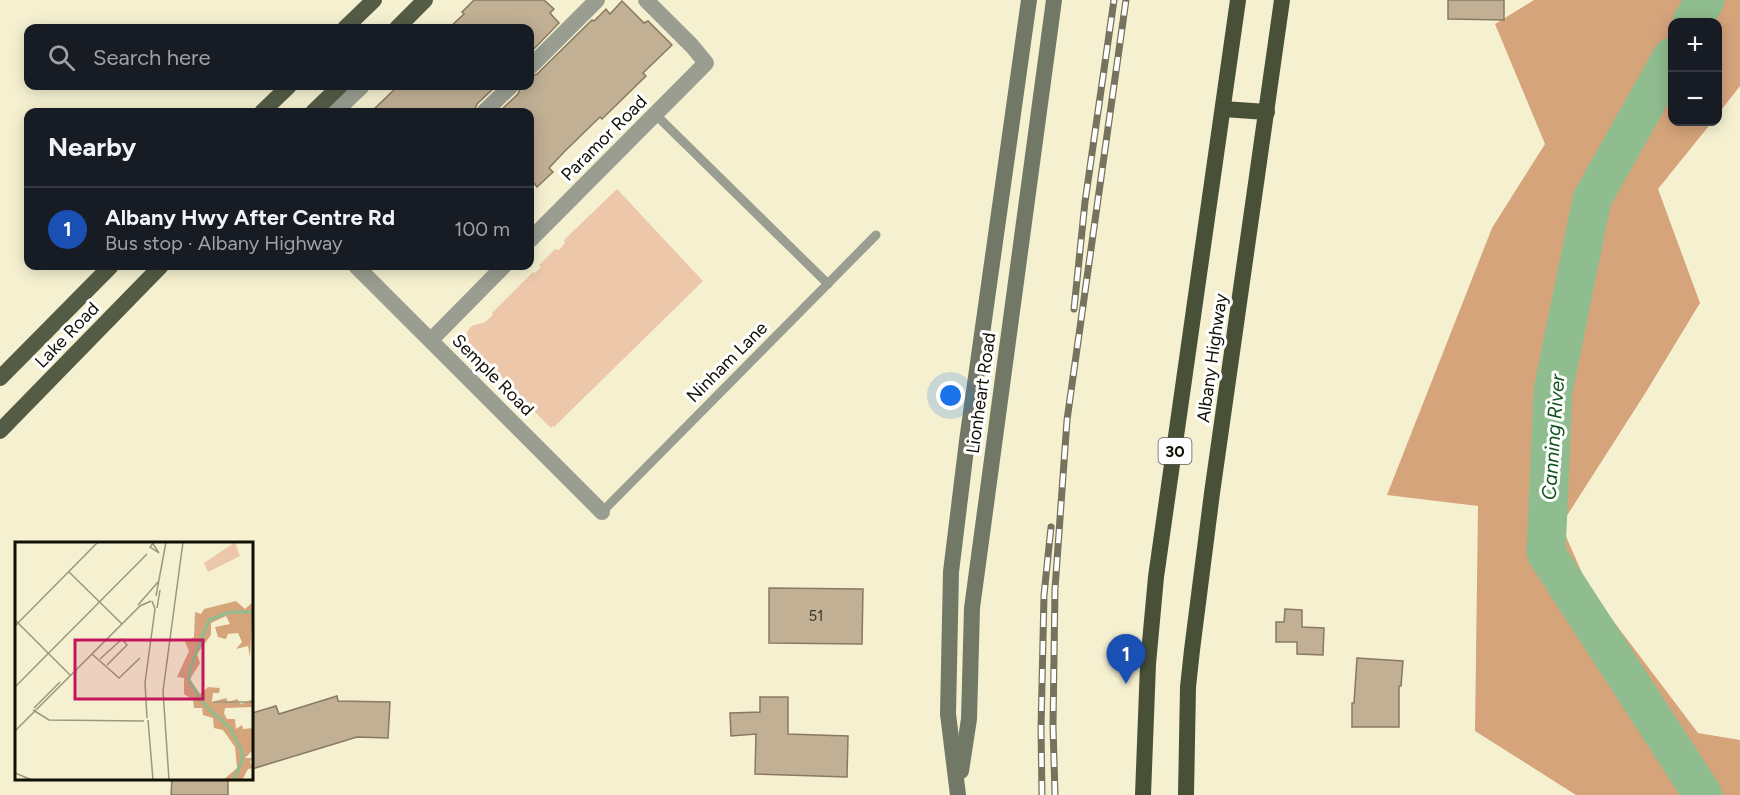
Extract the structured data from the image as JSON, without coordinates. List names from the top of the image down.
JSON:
{
  "streets": {
    "highway": ["Albany Highway", "30"],
    "main road": ["Lake Road", "Lionheart Road"],
    "street": ["Paramor Road", "Semple Road"],
    "lane": ["Ninham Lane"]
  },
  "crossings": [
    ["Ninham Lane", "Semple Road"]
  ],
  "water": ["Canning River"],
  "house_numbers": ["51"],
  "page": {
    "map_buttons": ["+", "−"],
    "search": "Search here",
    "heading": "Nearby",
    "list": [
      {
        "mark": "1",
        "name": "Albany Hwy After Centre Rd",
        "note": "Bus stop · Albany Highway",
        "value": "100 m"
      }
    ],
    "pins": "1"
  }
}
